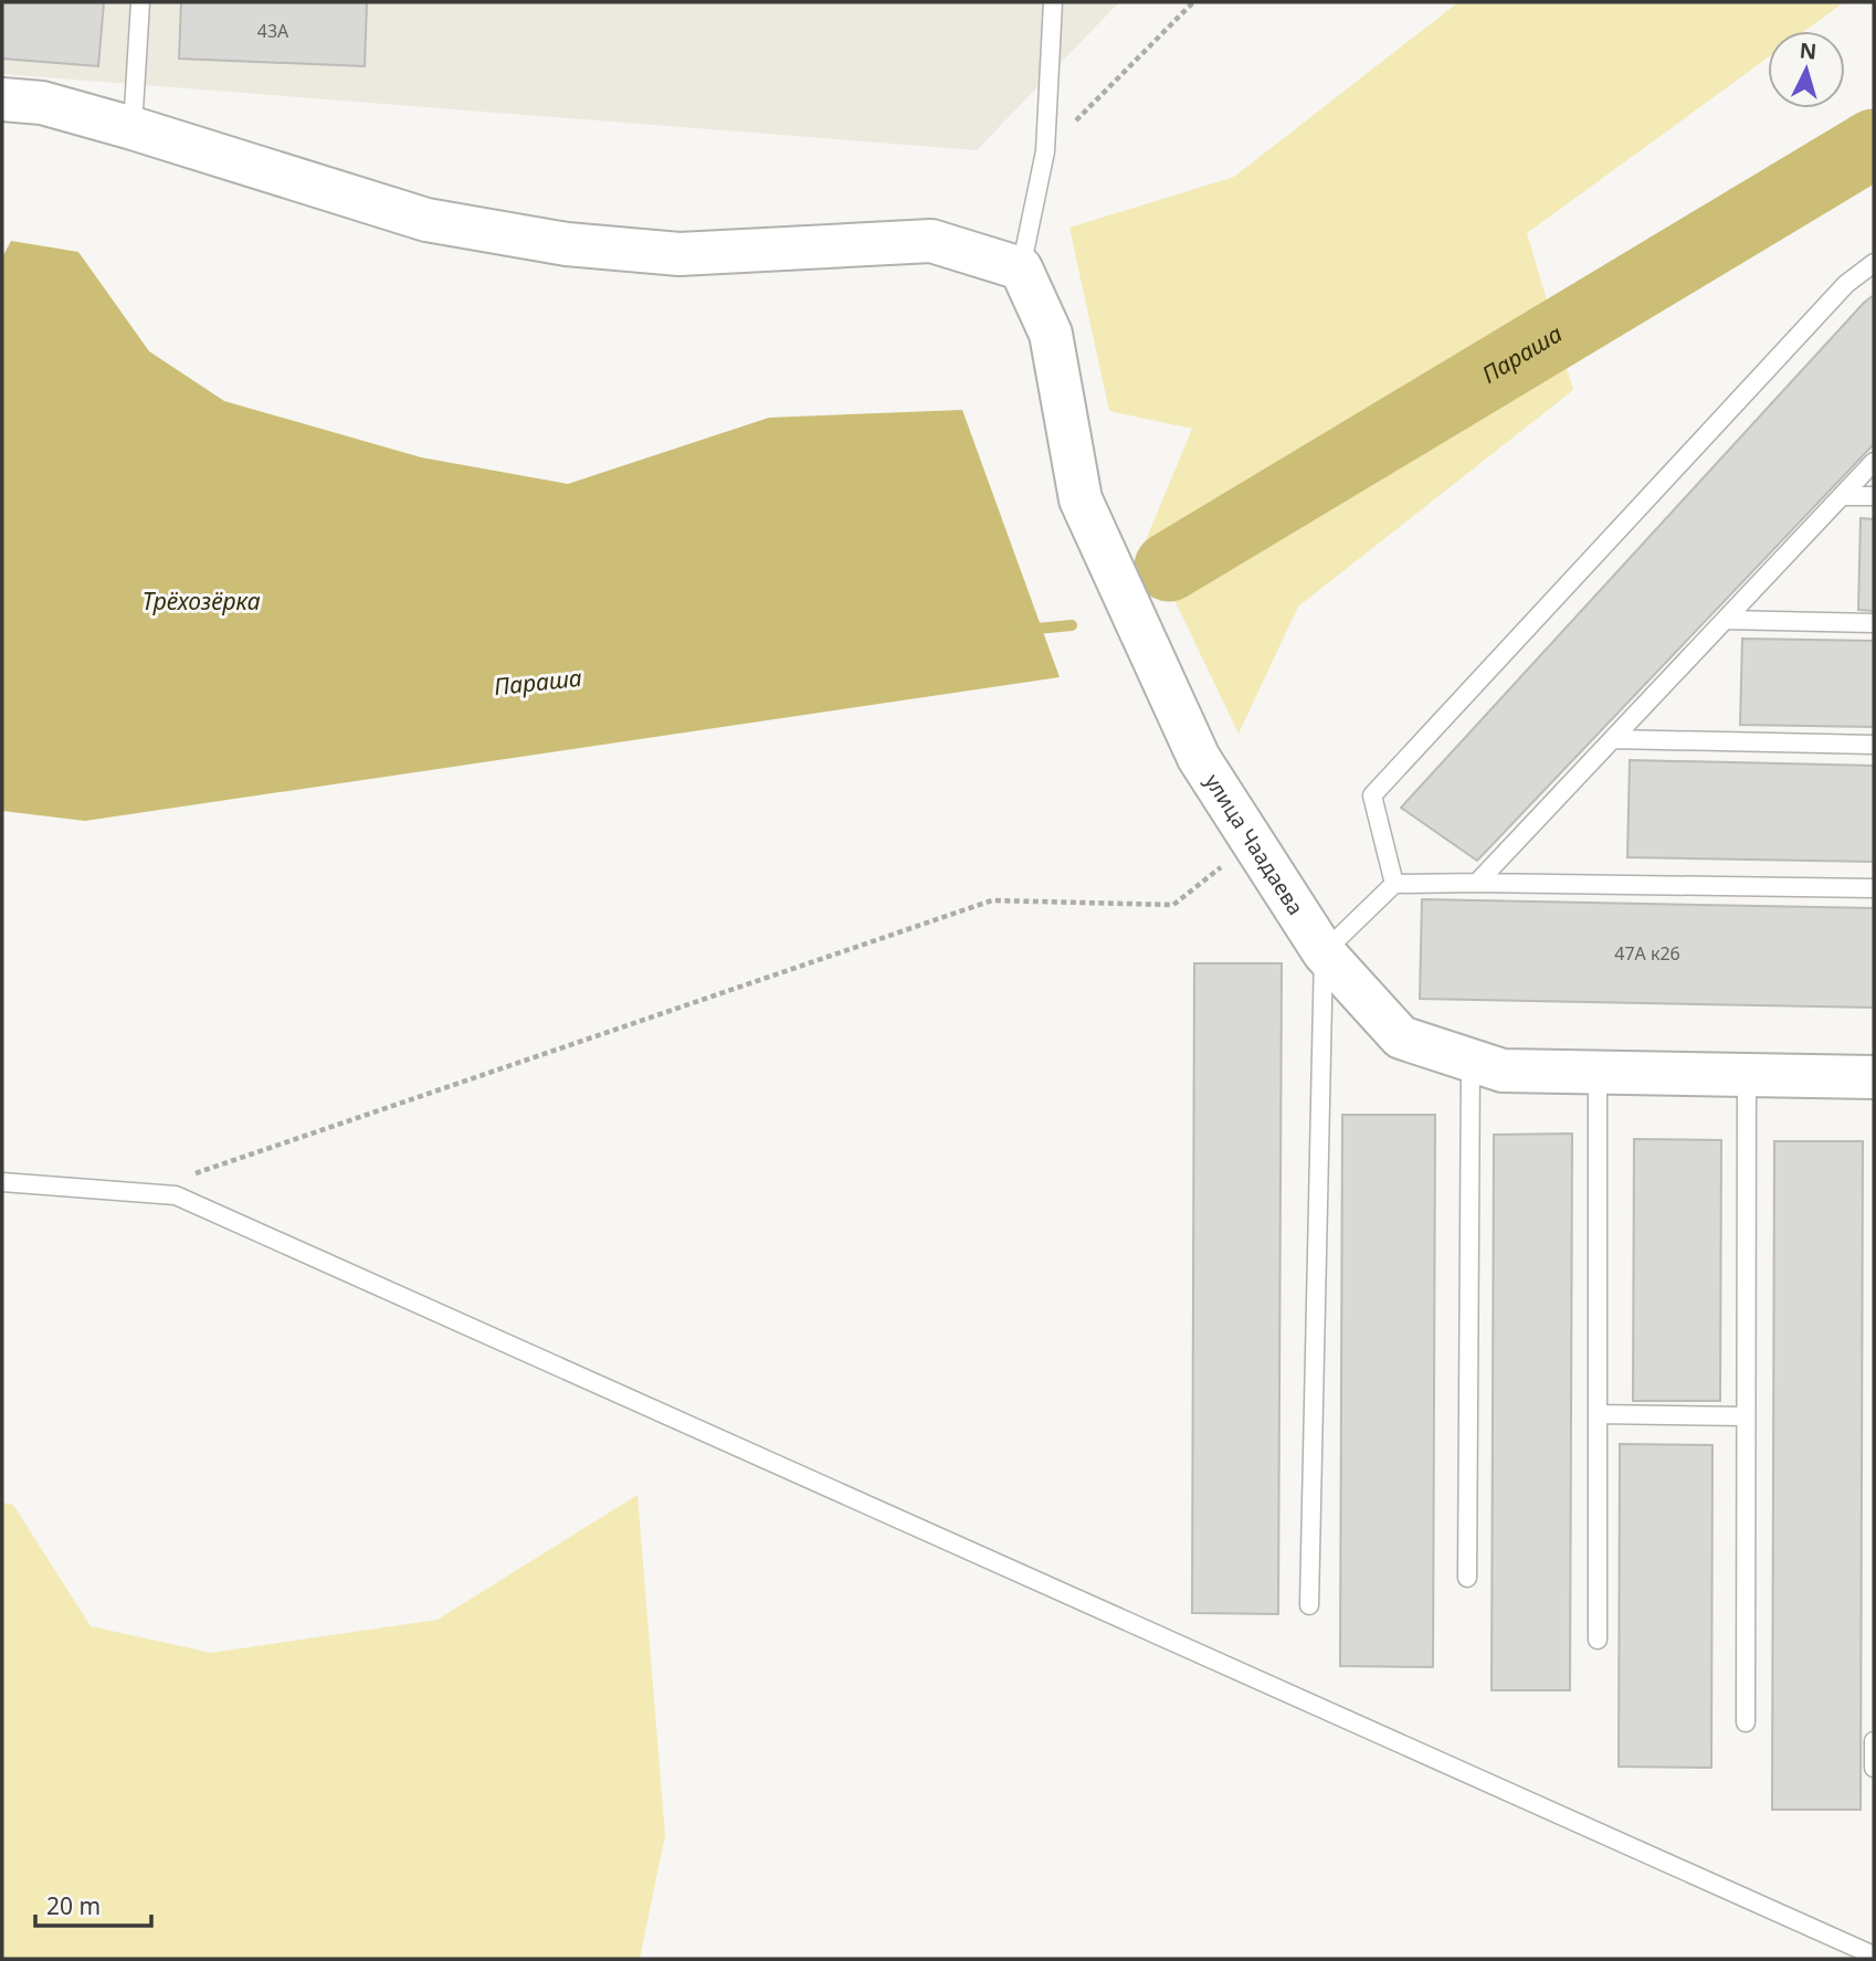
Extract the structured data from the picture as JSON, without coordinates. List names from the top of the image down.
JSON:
{
  "streets": {
    "street": ["улица Чаадаева"]
  },
  "water": ["Параша", "Трёхозёрка"],
  "house_numbers": ["43А", "47А к26"],
  "scale_bar": "20 m",
  "north": "top"
}
